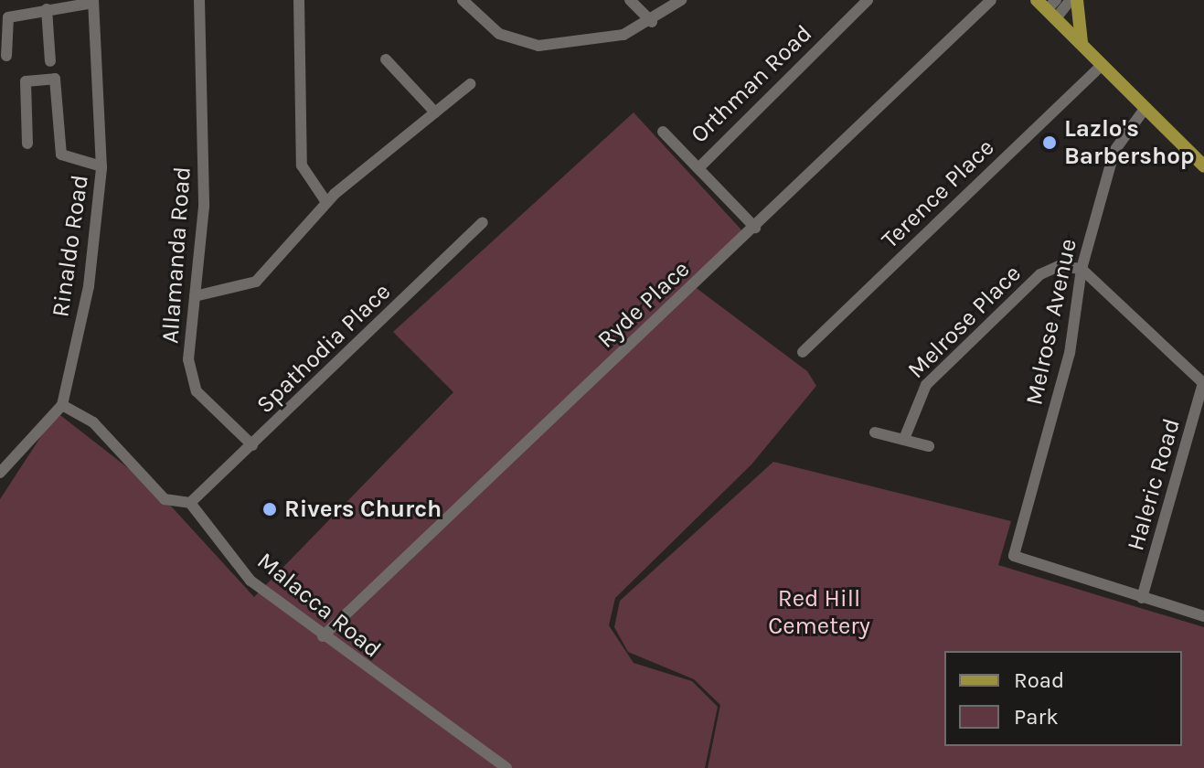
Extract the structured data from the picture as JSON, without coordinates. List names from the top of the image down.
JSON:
{
  "streets": {
    "street": [
      "Orthman Road",
      "Terence Place",
      "Rinaldo Road",
      "Allamanda Road",
      "Ryde Place",
      "Melrose Place",
      "Melrose Avenue",
      "Spathodia Place",
      "Haleric Road",
      "Malacca Road"
    ]
  },
  "crossings": [
    ["Allamanda Road", "Spathodia Place"],
    ["Ryde Place", "Malacca Road"],
    ["Melrose Place", "Melrose Avenue"],
    ["Melrose Avenue", "Haleric Road"],
    ["Spathodia Place", "Malacca Road"]
  ],
  "parks": ["Red Hill Cemetery"],
  "places": ["Lazlo's Barbershop", "Rivers Church"],
  "legend": ["Road", "Park"]
}
